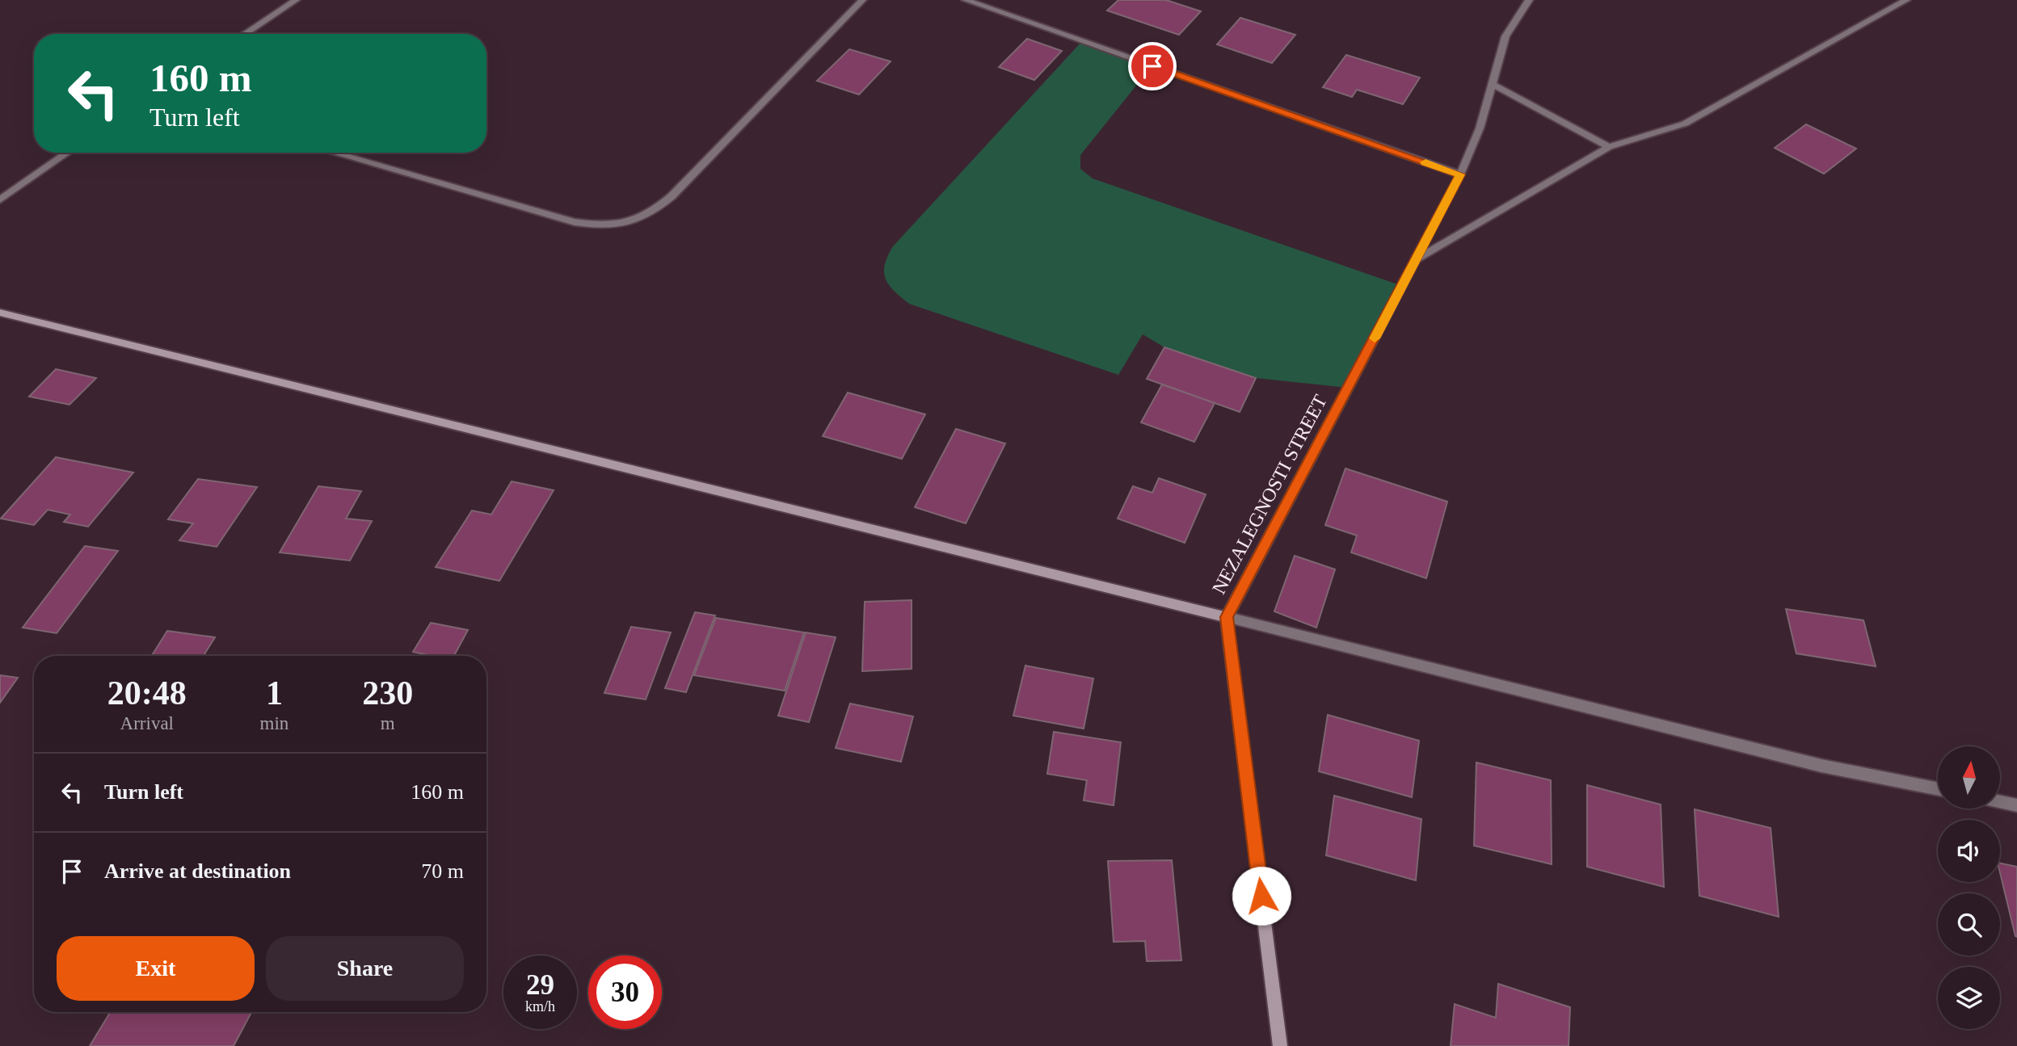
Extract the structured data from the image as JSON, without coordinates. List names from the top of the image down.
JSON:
{
  "north": "top",
  "page": {
    "turn": ["160 m", "Turn left"],
    "eta": [
      "20:48",
      "Arrival",
      "1",
      "min",
      "230",
      "m"
    ],
    "list": [
      {
        "name": "Turn left",
        "value": "160 m"
      },
      {
        "name": "Arrive at destination",
        "value": "70 m"
      }
    ],
    "buttons": ["Exit", "Share"],
    "speed": "29 km/h",
    "limit": "30"
  }
}
